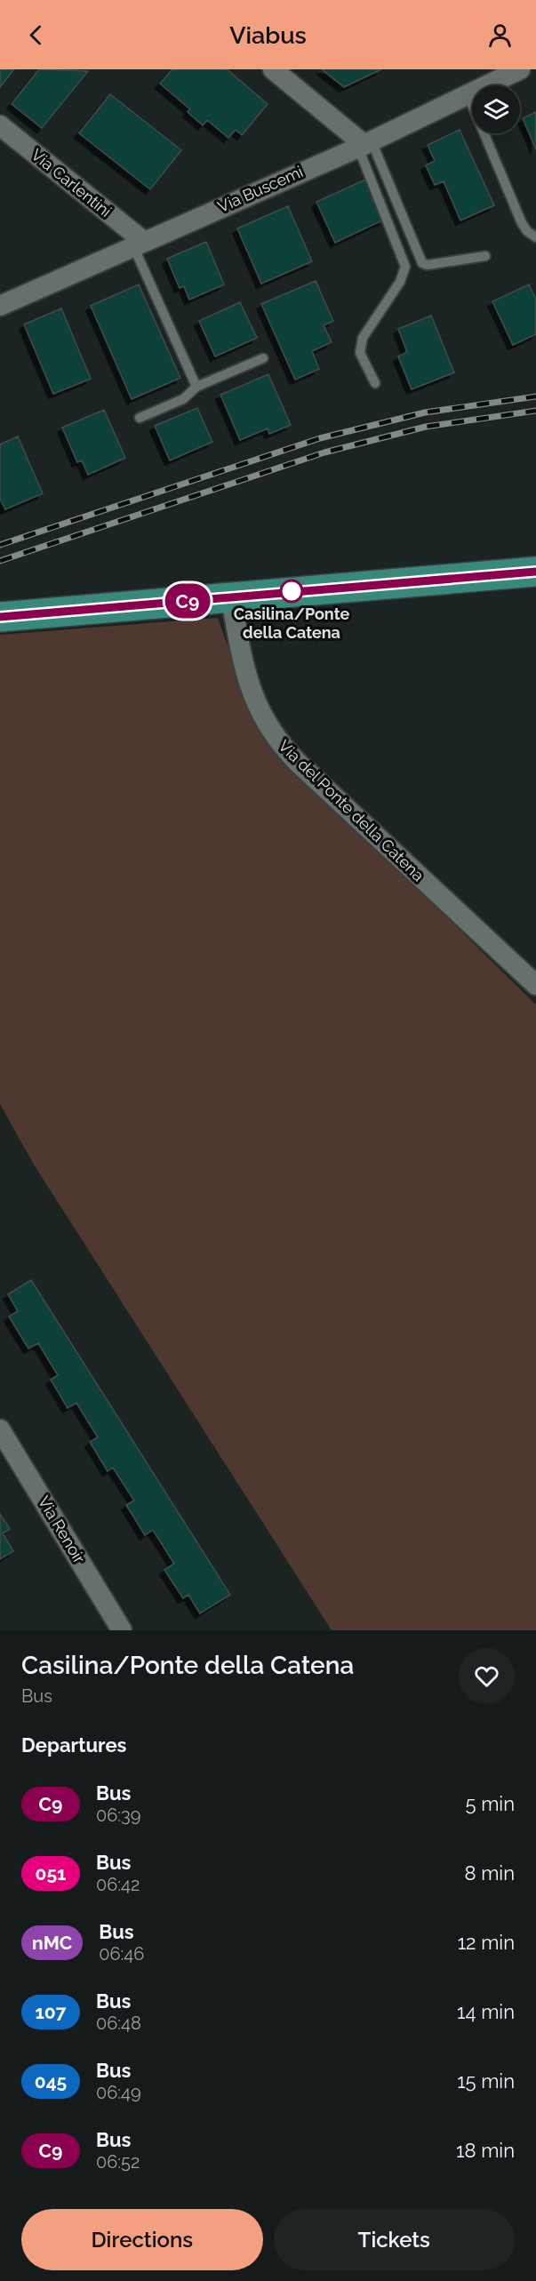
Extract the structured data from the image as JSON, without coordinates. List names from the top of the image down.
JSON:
{
  "streets": {
    "street": [
      "Via Carlentini",
      "Via Buscemi",
      "Via del Ponte della Catena",
      "Via Renoir"
    ]
  },
  "crossings": [
    ["Via Carlentini", "Via Buscemi"]
  ],
  "places": ["Casilina/Ponte della Catena"],
  "lines": ["bus line C9"],
  "page": {
    "header": "Viabus",
    "on_map": "C9",
    "heading": [
      ["Casilina/Ponte della Catena", "Bus"],
      "Departures"
    ],
    "list": [
      {
        "mark": "C9",
        "name": "Bus",
        "note": "06:39",
        "value": "5 min"
      },
      {
        "mark": "051",
        "name": "Bus",
        "note": "06:42",
        "value": "8 min"
      },
      {
        "mark": "nMC",
        "name": "Bus",
        "note": "06:46",
        "value": "12 min"
      },
      {
        "mark": "107",
        "name": "Bus",
        "note": "06:48",
        "value": "14 min"
      },
      {
        "mark": "045",
        "name": "Bus",
        "note": "06:49",
        "value": "15 min"
      },
      {
        "mark": "C9",
        "name": "Bus",
        "note": "06:52",
        "value": "18 min"
      }
    ],
    "buttons": ["Directions", "Tickets"]
  }
}
